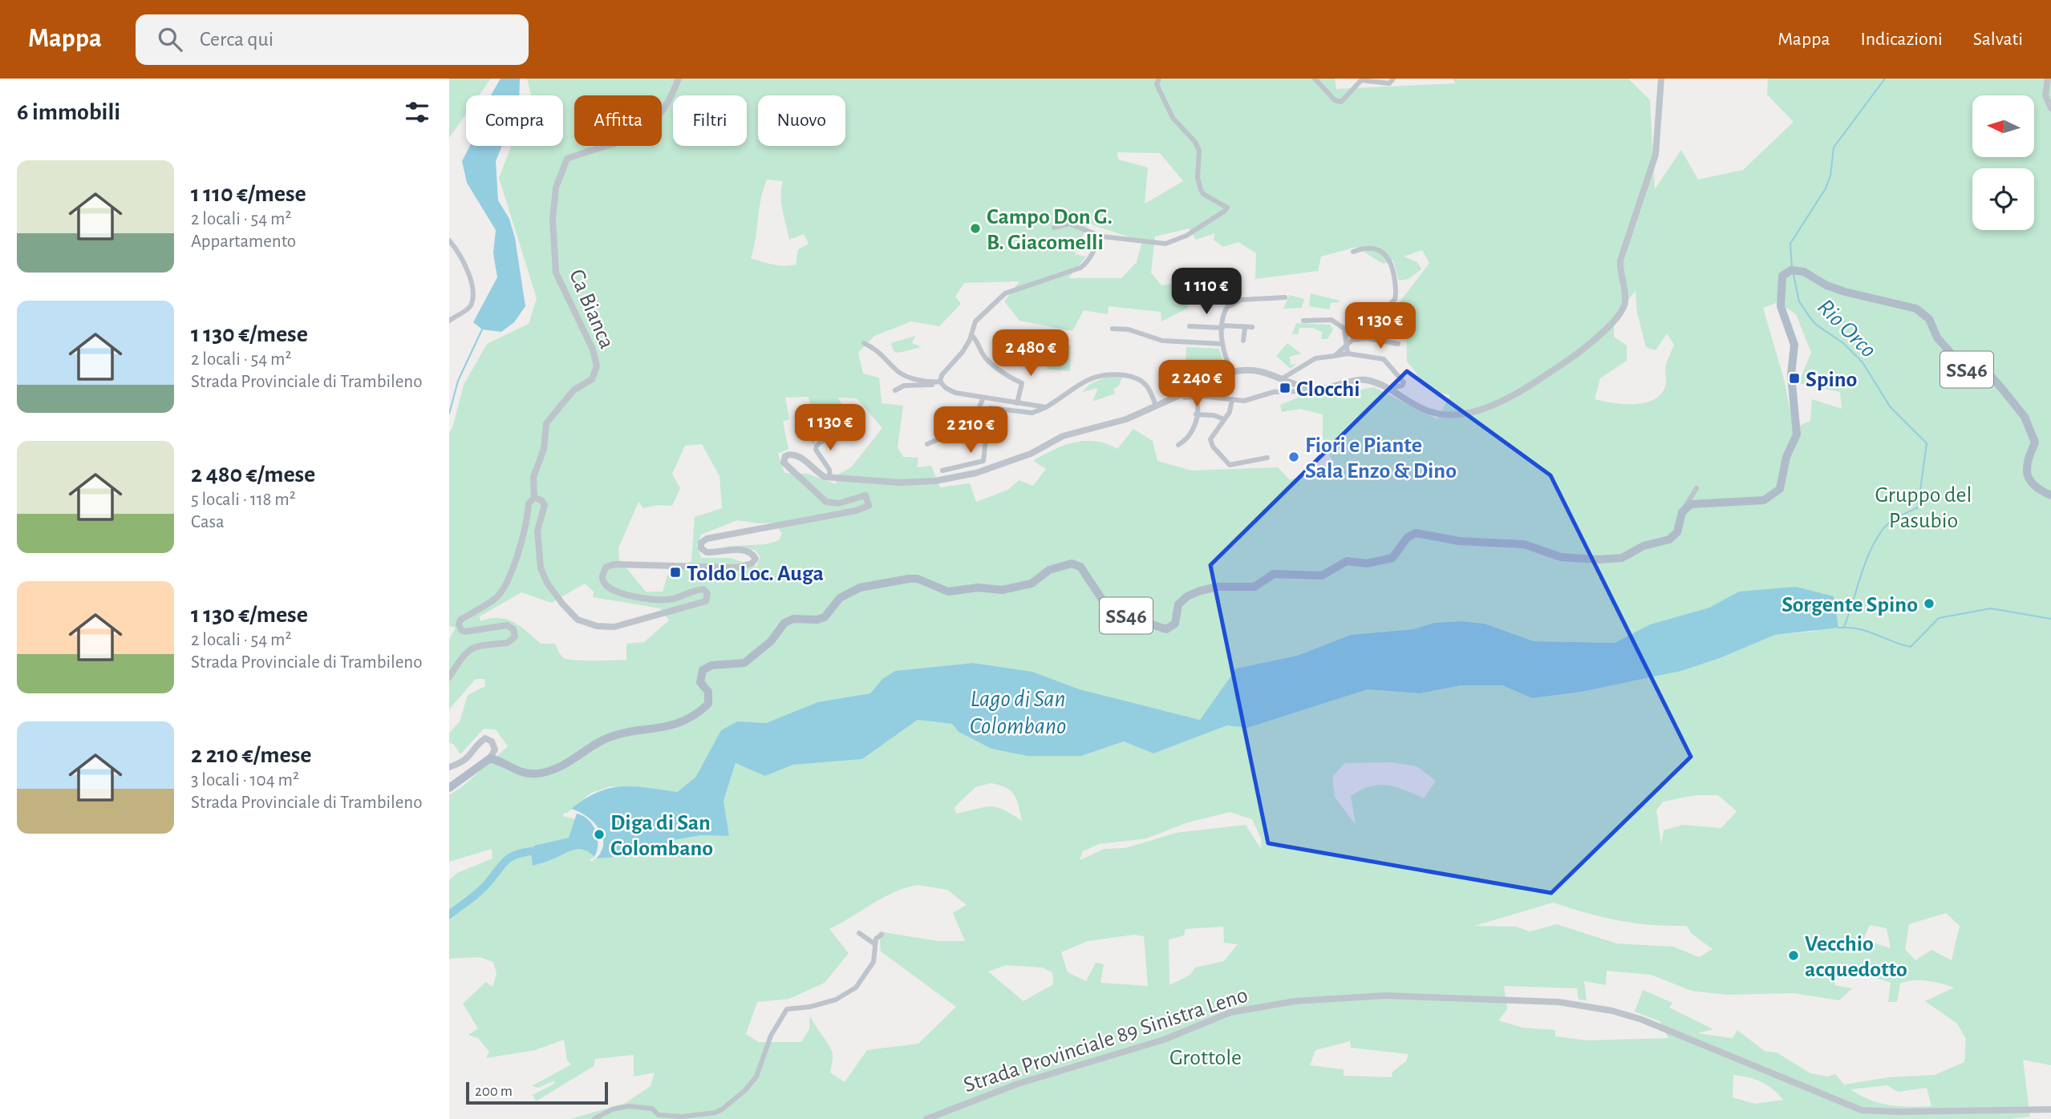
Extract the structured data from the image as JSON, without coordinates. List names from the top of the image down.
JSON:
{
  "streets": {
    "main road": ["SS46"],
    "street": ["Ca Bianca", "Strada Provinciale 89 Sinistra Leno"]
  },
  "water": ["Rio Orco", "Lago di San Colombano"],
  "parks": ["Gruppo del Pasubio", "Grottole"],
  "places": {
    "other": [
      "Campo Don G. B. Giacomelli",
      "Fiori e Piante Sala Enzo & Dino",
      "Sorgente Spino",
      "Diga di San Colombano",
      "Vecchio acquedotto"
    ],
    "transit": ["Spino", "Clocchi", "Toldo Loc. Auga"]
  },
  "scale_bar": "200 m",
  "north": "left",
  "page": {
    "header": "Mappa",
    "search": "Cerca qui",
    "nav": ["Mappa", "Indicazioni", "Salvati"],
    "heading": "6 immobili",
    "chip": [
      "Compra",
      "Affitta",
      "Filtri",
      "Nuovo"
    ],
    "list": [
      {
        "name": "1 110 €/mese",
        "note": "2 locali · 54 m² · Appartamento"
      },
      {
        "name": "1 130 €/mese",
        "note": "2 locali · 54 m² · Strada Provinciale di Trambileno"
      },
      {
        "name": "2 480 €/mese",
        "note": "5 locali · 118 m² · Casa"
      },
      {
        "name": "1 130 €/mese",
        "note": "2 locali · 54 m² · Strada Provinciale di Trambileno"
      },
      {
        "name": "2 210 €/mese",
        "note": "3 locali · 104 m² · Strada Provinciale di Trambileno"
      }
    ],
    "price": [
      "1 110 €",
      "1 130 €",
      "2 480 €",
      "2 240 €",
      "1 130 €",
      "2 210 €"
    ],
    "scale": "200 m"
  }
}
